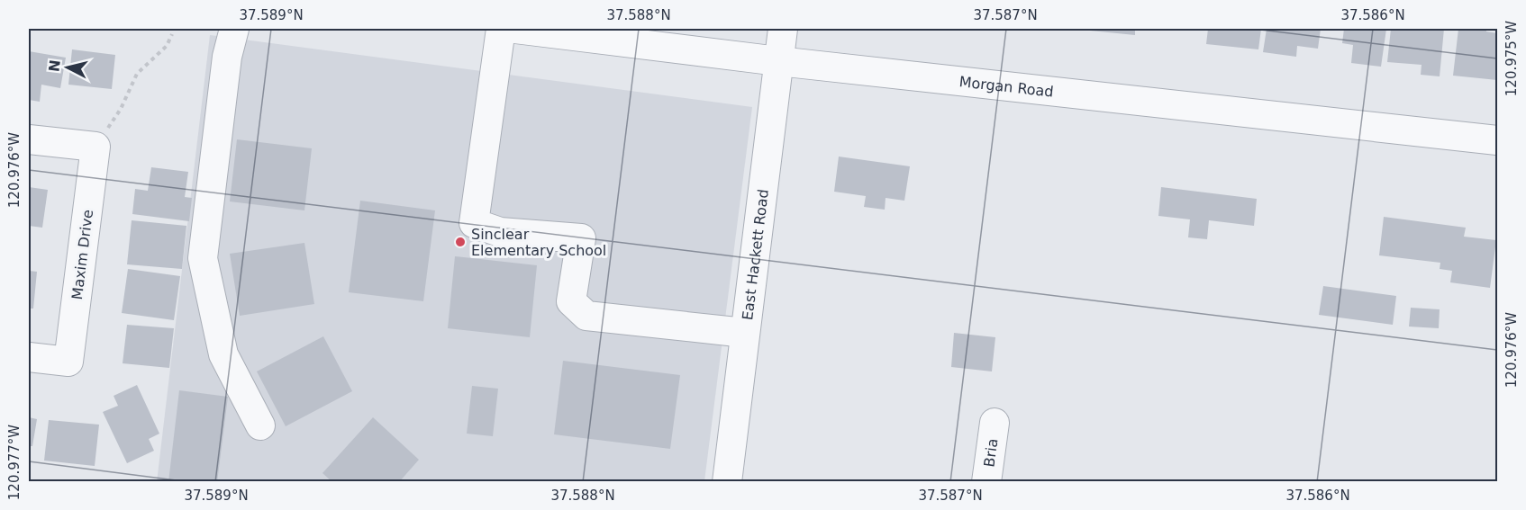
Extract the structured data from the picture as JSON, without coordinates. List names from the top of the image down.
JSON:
{
  "streets": {
    "street": [
      "Morgan Road",
      "Maxim Drive",
      "East Hackett Road",
      "Bria"
    ]
  },
  "crossings": [
    ["Morgan Road", "East Hackett Road"]
  ],
  "places": ["Sinclear Elementary School"],
  "north": "left",
  "coordinates": [
    "37.589°N",
    "37.588°N",
    "37.587°N",
    "37.586°N",
    "120.975°W",
    "120.976°W",
    "120.977°W"
  ]
}
